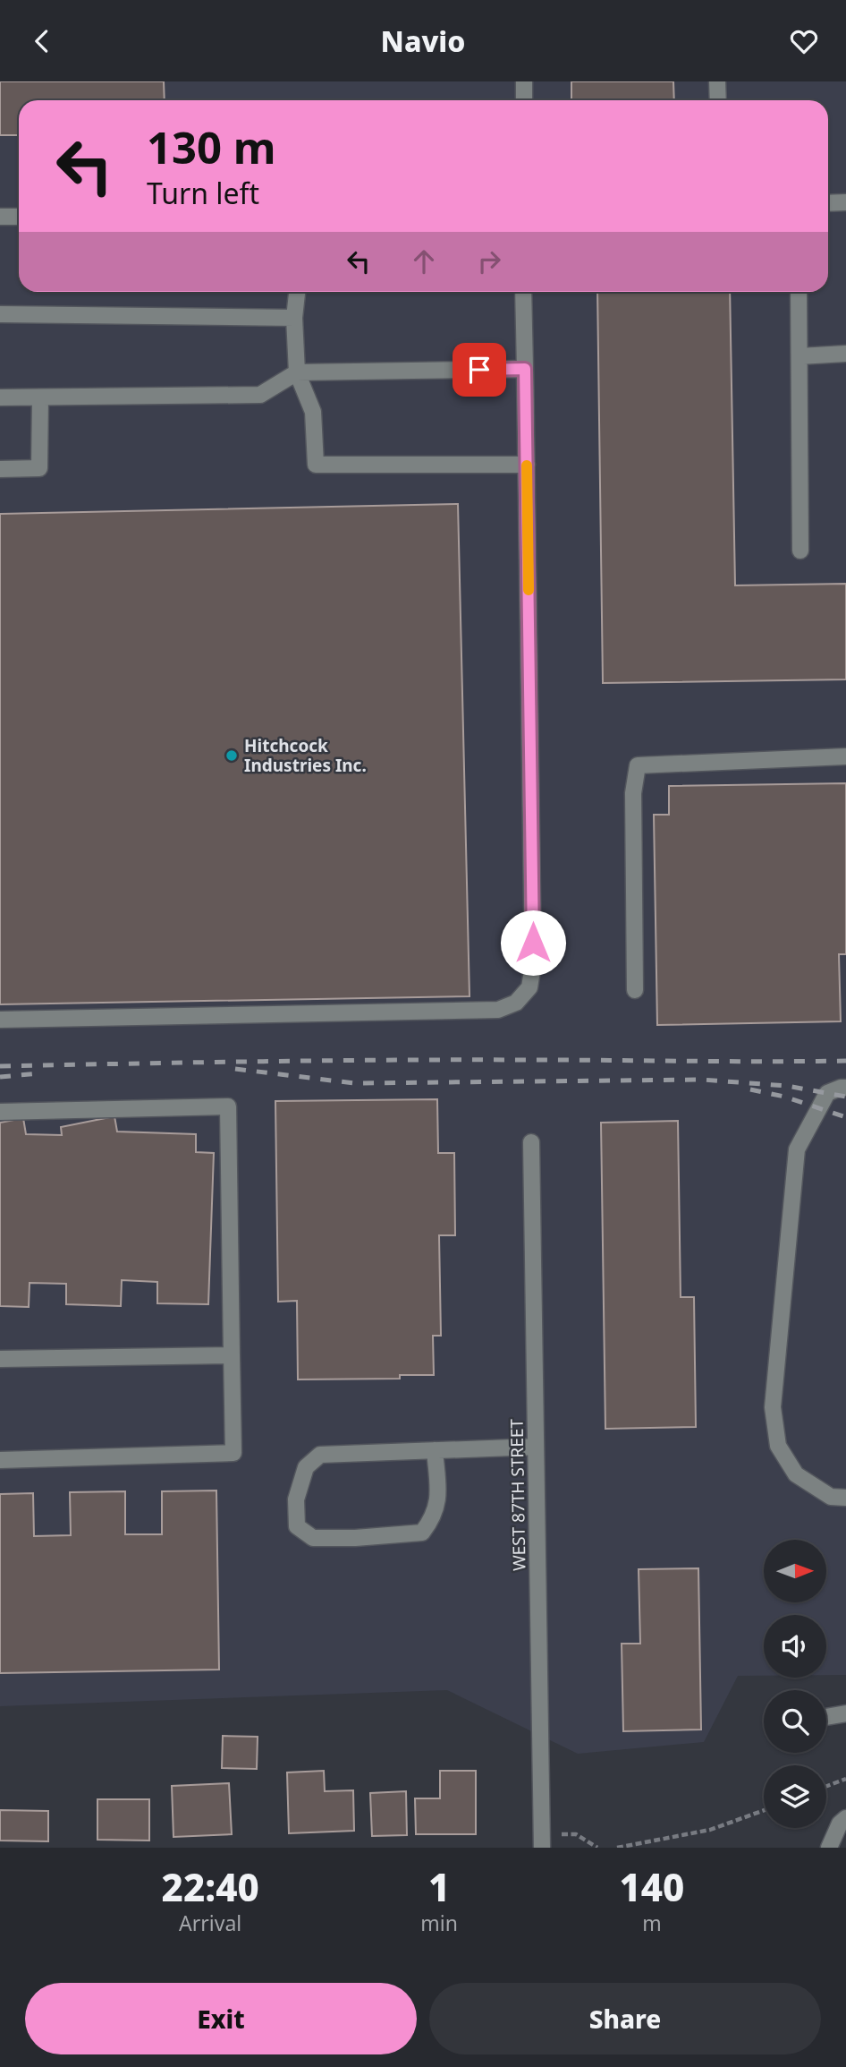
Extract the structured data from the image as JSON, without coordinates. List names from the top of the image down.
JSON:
{
  "streets": {
    "street": ["WEST 87TH STREET"]
  },
  "places": ["Hitchcock Industries Inc."],
  "north": "right",
  "page": {
    "header": "Navio",
    "turn": ["130 m", "Turn left"],
    "eta": [
      "22:40",
      "Arrival",
      "1",
      "min",
      "140",
      "m"
    ],
    "buttons": ["Exit", "Share"]
  }
}
